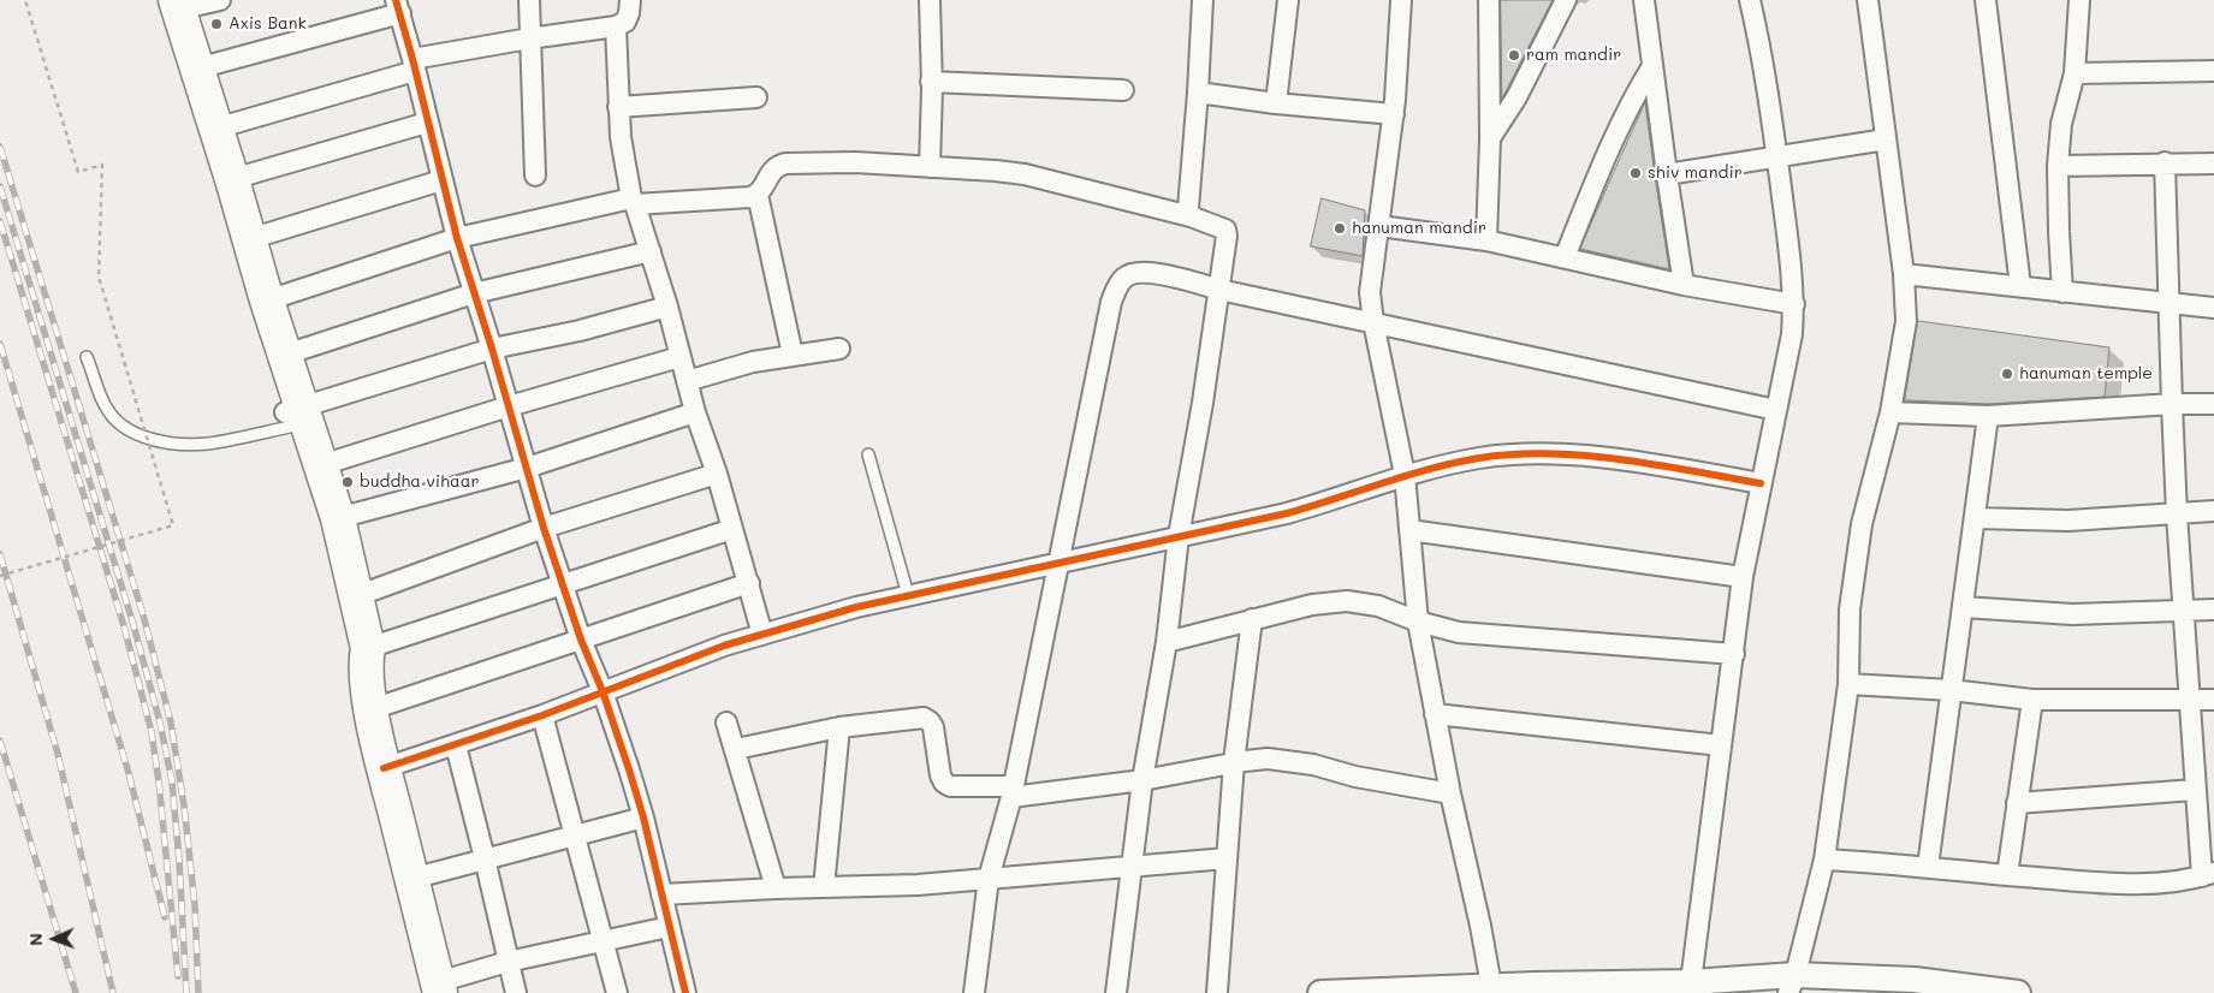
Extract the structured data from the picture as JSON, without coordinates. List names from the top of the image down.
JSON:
{
  "places": [
    "Axis Bank",
    "ram mandir",
    "shiv mandir",
    "hanuman mandir",
    "hanuman temple",
    "buddha vihaar"
  ],
  "north": "left"
}
